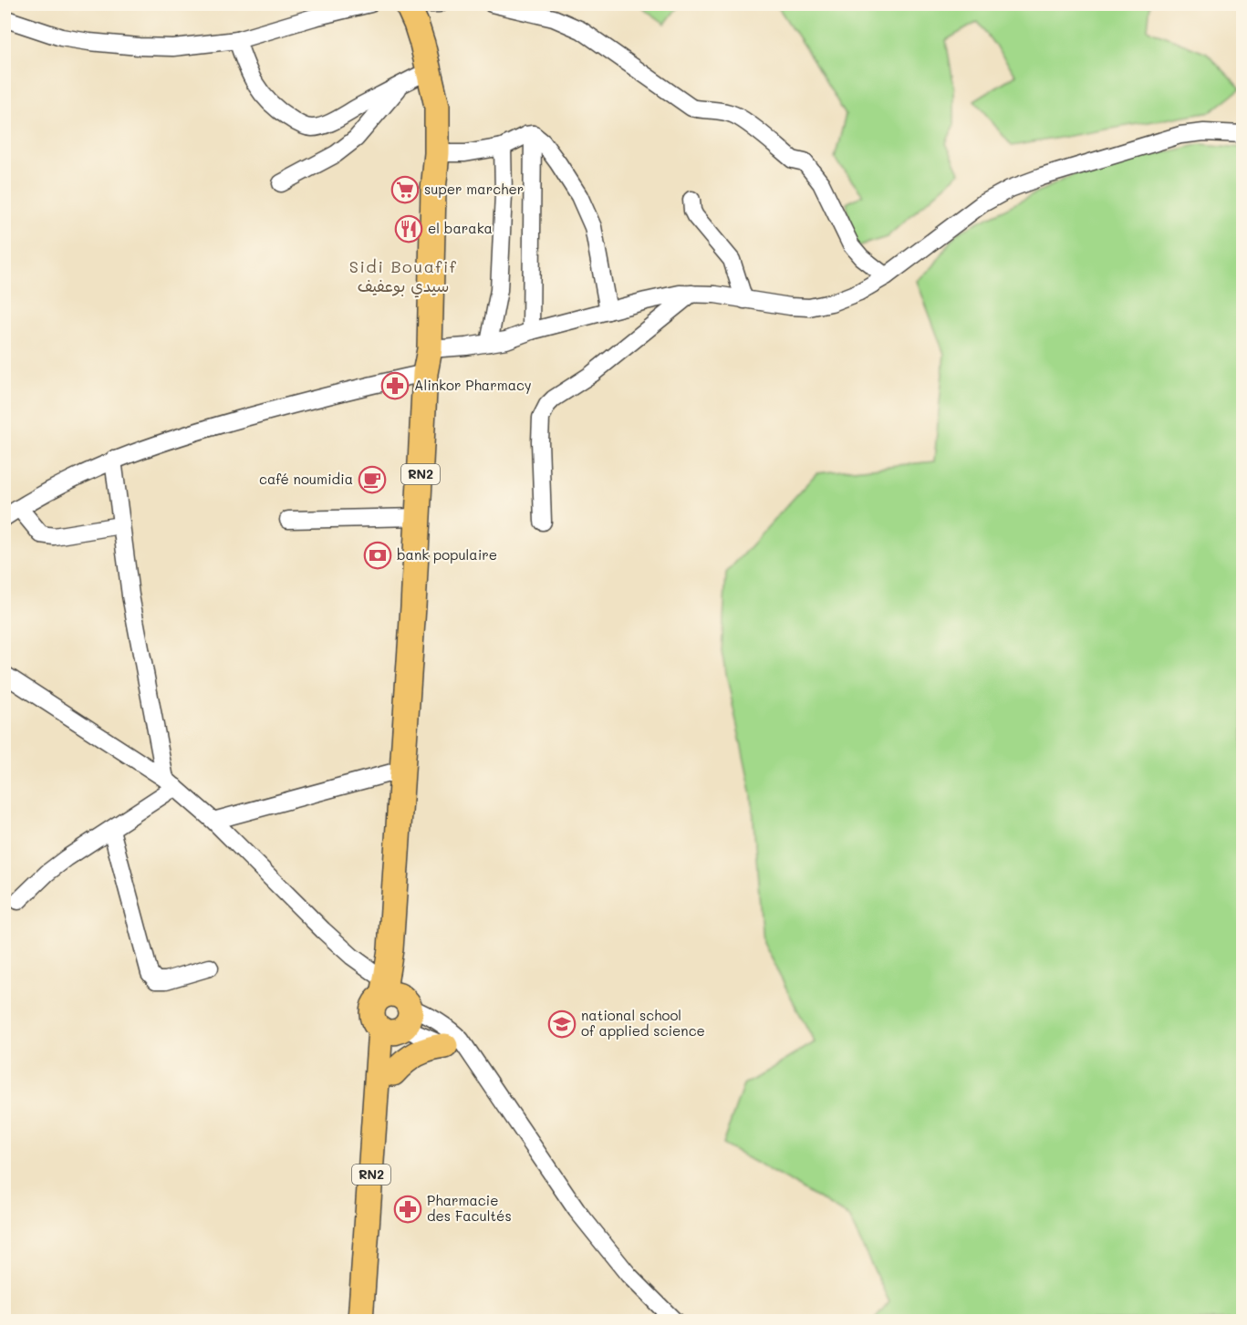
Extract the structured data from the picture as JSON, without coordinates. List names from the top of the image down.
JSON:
{
  "streets": {
    "highway": ["RN2"]
  },
  "districts": ["Sidi Bouafif سيدي بوعفيف"],
  "places": {
    "supermarket": ["super marcher"],
    "restaurant": ["el baraka"],
    "pharmacy": ["Alinkor Pharmacy", "Pharmacie des Facultés"],
    "cafe": ["café noumidia"],
    "bank": ["bank populaire"],
    "school or university": ["national school of applied science"]
  }
}
